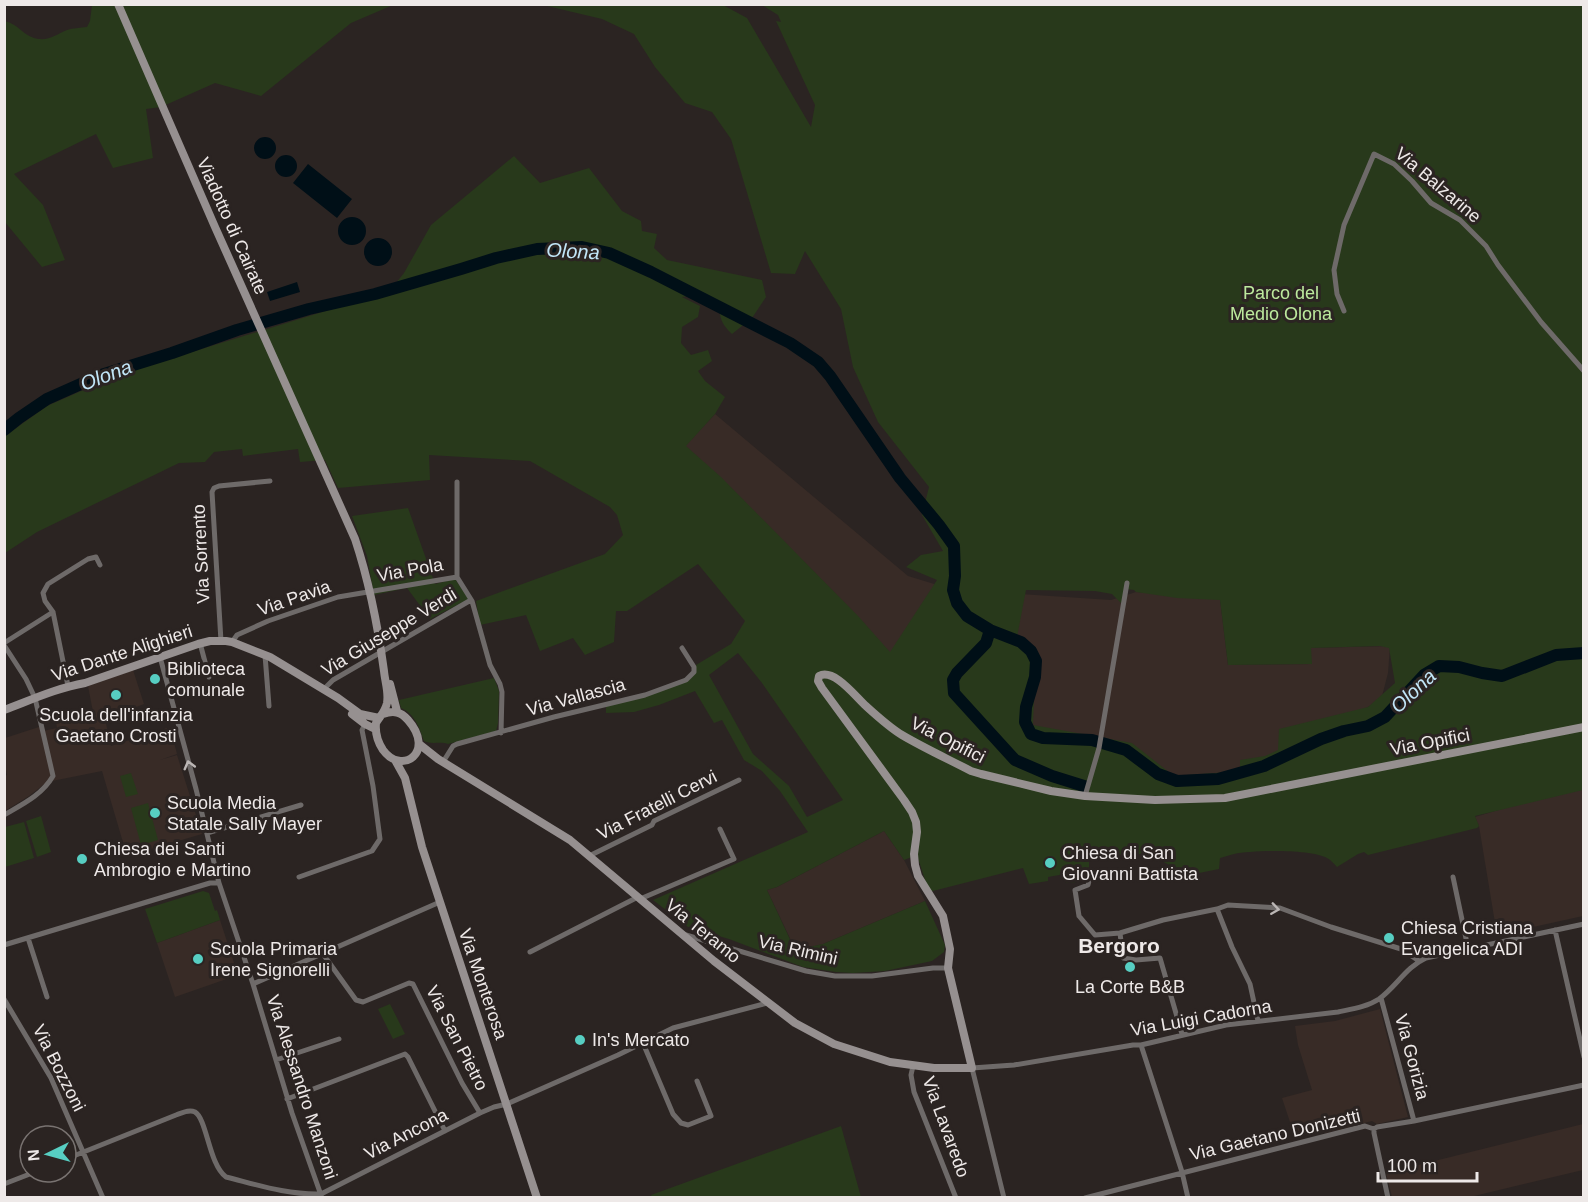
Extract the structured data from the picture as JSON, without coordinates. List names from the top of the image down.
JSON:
{
  "streets": {
    "street": [
      "Via Balzarine",
      "Viadotto di Cairate",
      "Via Sorrento",
      "Via Pola",
      "Via Pavia",
      "Via Giuseppe Verdi",
      "Via Dante Alighieri",
      "Via Vallascia",
      "Via Opifici",
      "Via Fratelli Cervi",
      "Via Teramo",
      "Via Rimini",
      "Via Monterosa",
      "Via Luigi Cadorna",
      "Via San Pietro",
      "Via Gorizia",
      "Via Bozzoni",
      "Via Alessandro Manzoni",
      "Via Lavaredo",
      "Via Ancona",
      "Via Gaetano Donizetti"
    ]
  },
  "crossings": [
    ["Viadotto di Cairate", "Via Pola"],
    ["Viadotto di Cairate", "Via Pavia"],
    ["Viadotto di Cairate", "Via Giuseppe Verdi"],
    ["Via Sorrento", "Via Dante Alighieri"],
    ["Via Pola", "Via Pavia"],
    ["Via Pavia", "Via Dante Alighieri"],
    ["Via Giuseppe Verdi", "Via Dante Alighieri"],
    ["Via Dante Alighieri", "Via Teramo"],
    ["Via Dante Alighieri", "Via Monterosa"],
    ["Via Dante Alighieri", "Via Alessandro Manzoni"],
    ["Via Vallascia", "Via Teramo"],
    ["Via Opifici", "Via Teramo"],
    ["Via Opifici", "Via Rimini"],
    ["Via Opifici", "Via Luigi Cadorna"],
    ["Via Fratelli Cervi", "Via Teramo"],
    ["Via Teramo", "Via Rimini"],
    ["Via Teramo", "Via Monterosa"],
    ["Via Teramo", "Via Luigi Cadorna"],
    ["Via Teramo", "Via Lavaredo"],
    ["Via Teramo", "Via Ancona"],
    ["Via Monterosa", "Via Ancona"],
    ["Via Luigi Cadorna", "Via Gorizia"],
    ["Via San Pietro", "Via Ancona"],
    ["Via Gorizia", "Via Gaetano Donizetti"],
    ["Via Alessandro Manzoni", "Via Ancona"]
  ],
  "districts": ["Bergoro"],
  "water": ["Olona"],
  "parks": ["Parco del Medio Olona"],
  "places": [
    "Biblioteca comunale",
    "Scuola dell'infanzia Gaetano Crosti",
    "Scuola Media Statale Sally Mayer",
    "Chiesa dei Santi Ambrogio e Martino",
    "Chiesa di San Giovanni Battista",
    "Chiesa Cristiana Evangelica ADI",
    "Scuola Primaria Irene Signorelli",
    "La Corte B&B",
    "In's Mercato"
  ],
  "scale_bar": "100 m",
  "north": "left"
}
